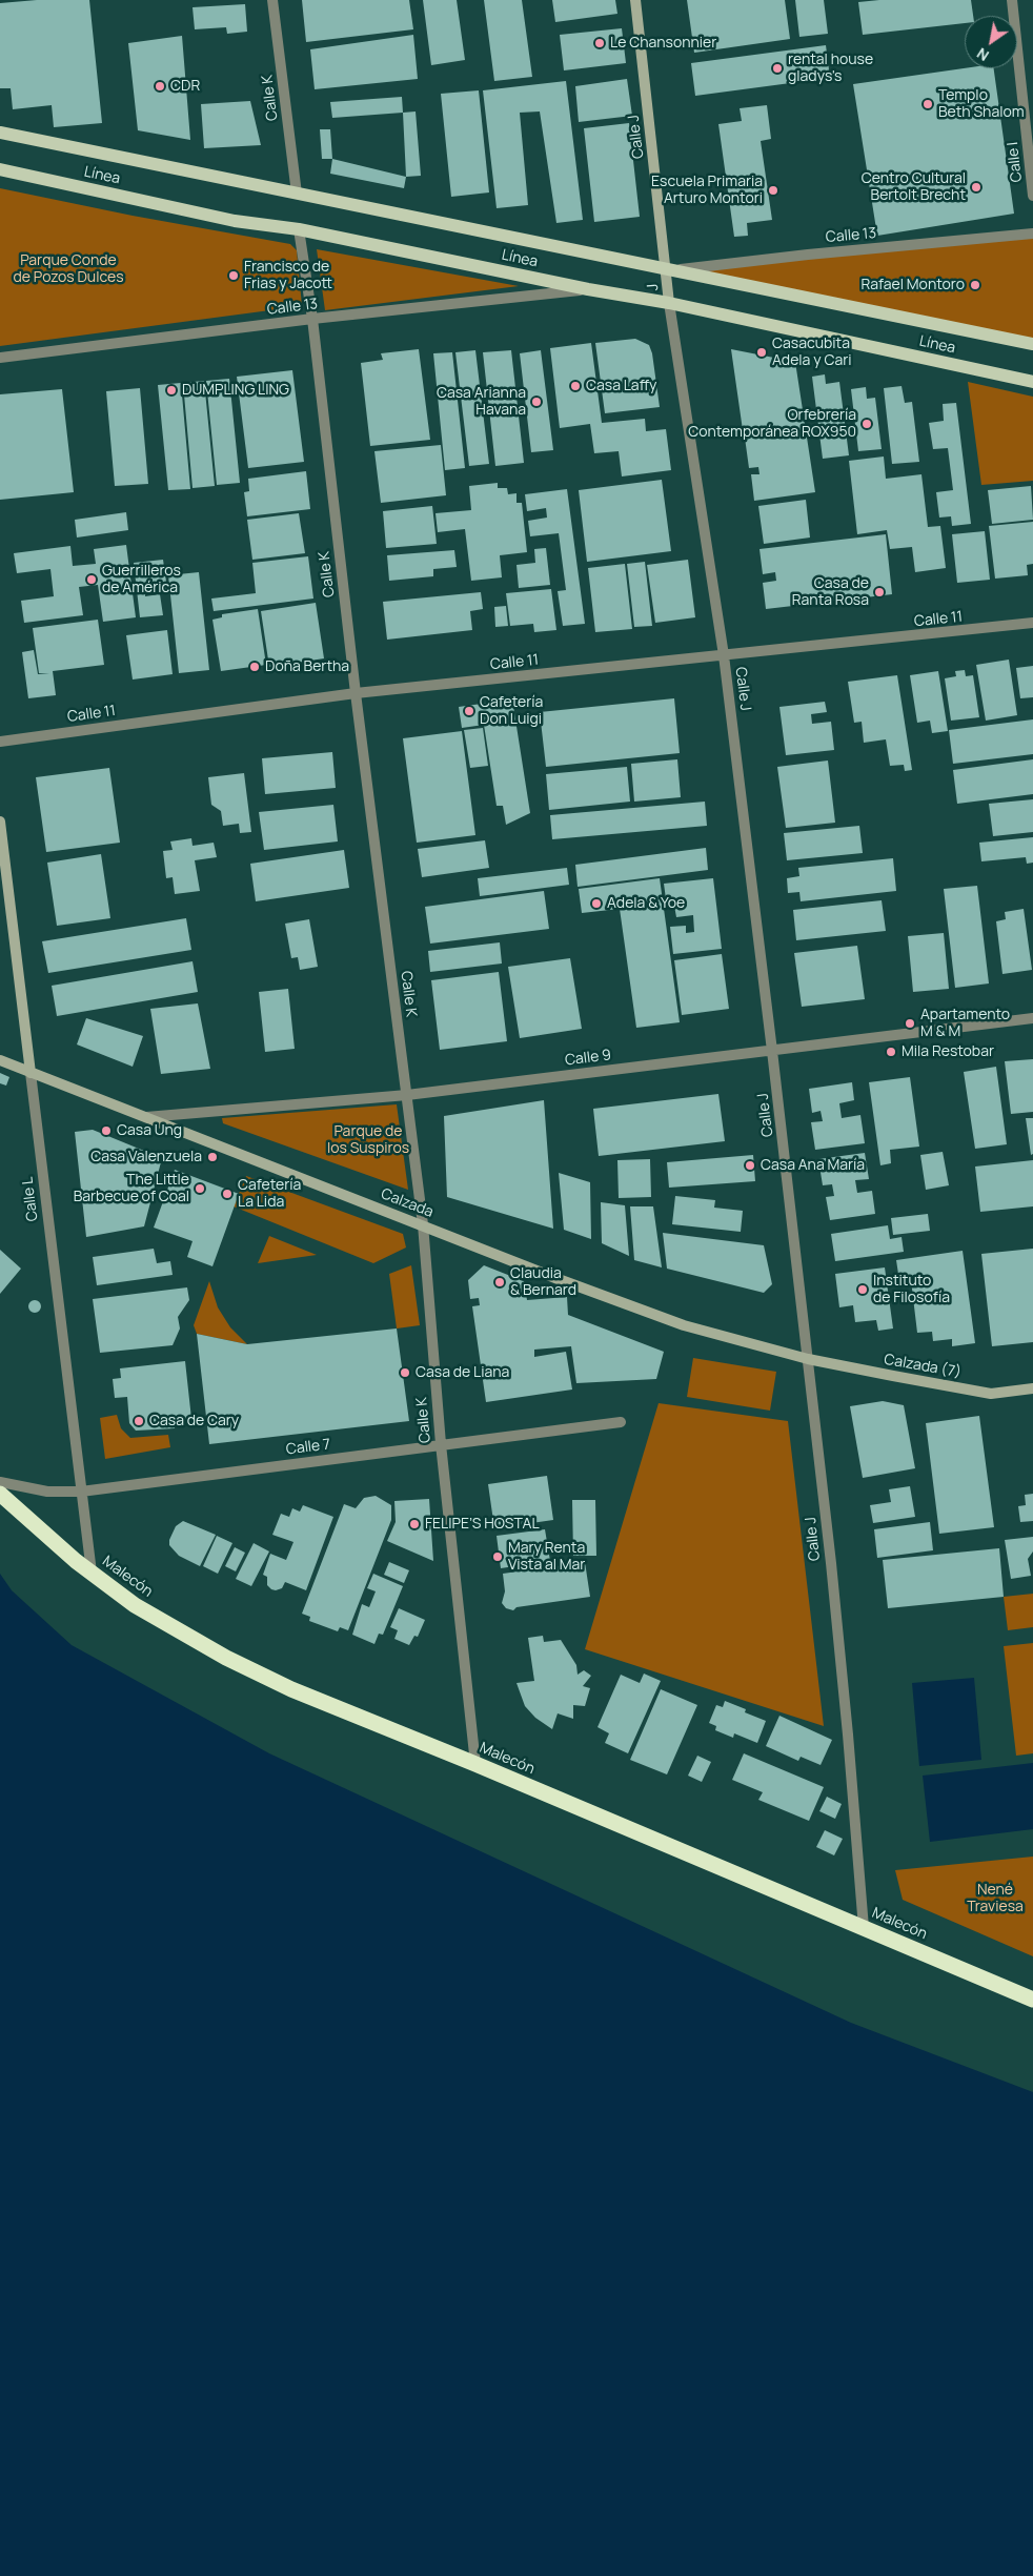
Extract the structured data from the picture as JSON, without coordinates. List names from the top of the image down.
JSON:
{
  "streets": {
    "highway": ["Malecón"],
    "main road": [
      "Calle J",
      "Línea",
      "J",
      "Calle L",
      "Calzada",
      "Calzada (7)"
    ],
    "street": [
      "Calle K",
      "Calle I",
      "Calle 13",
      "Calle 11",
      "Calle 9",
      "Calle 7"
    ]
  },
  "crossings": [
    ["Calle K", "Línea"],
    ["Calle K", "Calle 13"],
    ["Calle K", "Calle 11"],
    ["Calle K", "Calle 9"],
    ["Calle K", "Calzada"],
    ["Calle K", "Calle 7"],
    ["Calle K", "Malecón"],
    ["Calle J", "Línea"],
    ["Calle J", "Calle 13"],
    ["Calle J", "J"],
    ["Calle J", "Calle 11"],
    ["Calle J", "Calle 9"],
    ["Calle J", "Calzada"],
    ["Calle J", "Calzada (7)"],
    ["Calle J", "Malecón"],
    ["Línea", "Calle 13"],
    ["Línea", "J"],
    ["Calle 13", "J"],
    ["Calle 9", "Calzada"],
    ["Calle L", "Calzada"],
    ["Calle L", "Calle 7"],
    ["Calle L", "Malecón"],
    ["Calzada", "Calzada (7)"]
  ],
  "parks": ["Parque Conde de Pozos Dulces", "Parque de los Suspiros", "Nené Traviesa"],
  "places": [
    "Le Chansonnier",
    "rental house gladys's",
    "CDR",
    "Templo Beth Shalom",
    "Centro Cultural Bertolt Brecht",
    "Escuela Primaria Arturo Montori",
    "Francisco de Frias y Jacott",
    "Rafael Montoro",
    "Casacubita Adela y Cari",
    "Casa Laffy",
    "DUMPLING LING",
    "Casa Arianna Havana",
    "Orfebrería Contemporánea ROX950",
    "Guerrilleros de América",
    "Casa de Ranta Rosa",
    "Doña Bertha",
    "Cafetería Don Luigi",
    "Adela & Yoe",
    "Apartamento M & M",
    "Mila Restobar",
    "Casa Ung",
    "Casa Valenzuela",
    "Casa Ana María",
    "The Little Barbecue of Coal",
    "Cafetería La Lida",
    "Claudia & Bernard",
    "Instituto de Filosofía",
    "Casa de Liana",
    "Casa de Cary",
    "FELIPE’S HOSTAL",
    "Mary Renta Vista al Mar"
  ],
  "north": "bottom left"
}
